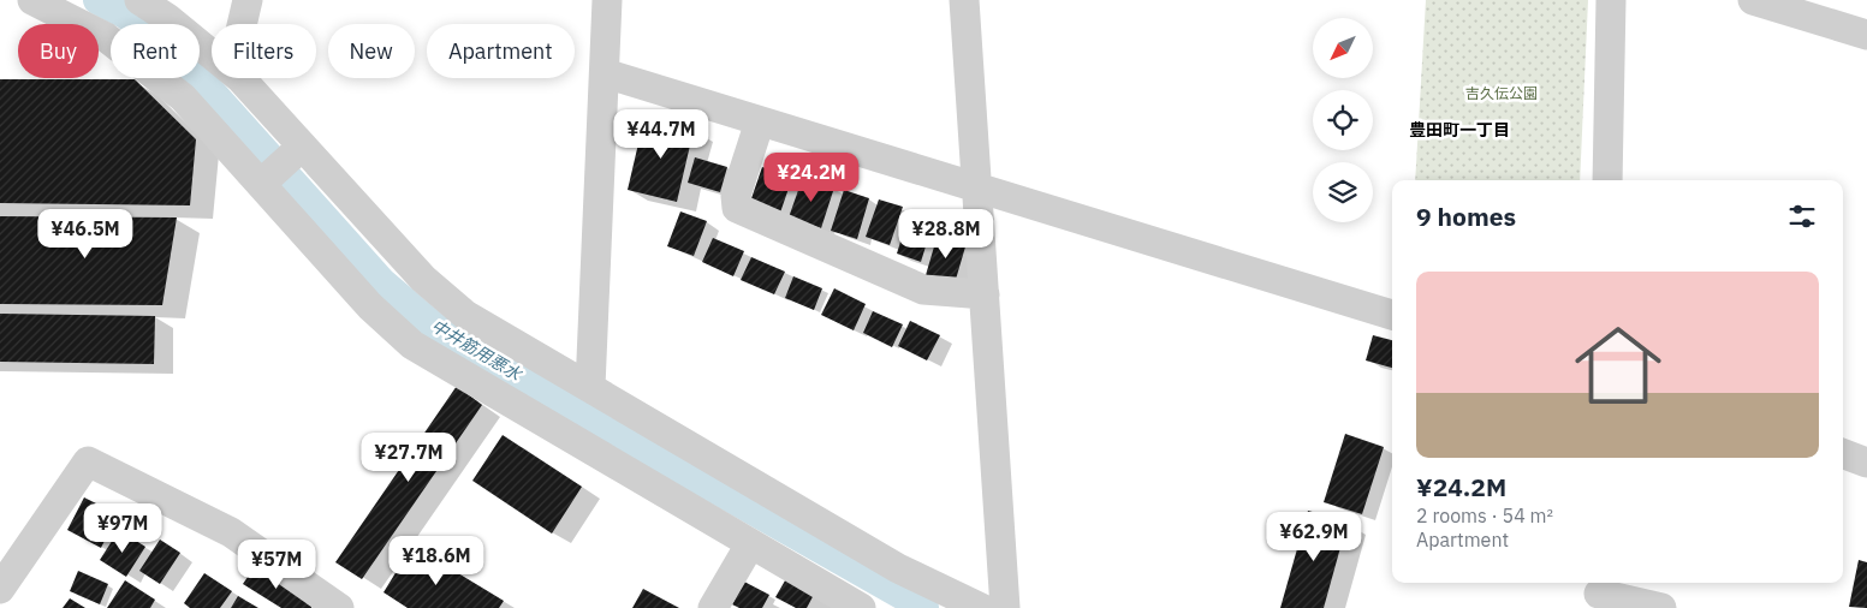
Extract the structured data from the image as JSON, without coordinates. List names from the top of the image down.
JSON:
{
  "districts": ["豊田町一丁目"],
  "water": ["中井筋用悪水"],
  "parks": ["吉久伝公園"],
  "north": "bottom left",
  "page": {
    "chip": [
      "Buy",
      "Rent",
      "Filters",
      "New",
      "Apartment"
    ],
    "price": [
      "¥44.7M",
      "¥24.2M",
      "¥46.5M",
      "¥28.8M",
      "¥27.7M",
      "¥97M",
      "¥62.9M",
      "¥18.6M",
      "¥57M"
    ],
    "heading": "9 homes",
    "list": [
      {
        "name": "¥24.2M",
        "note": "2 rooms · 54 m² · Apartment"
      }
    ]
  }
}
